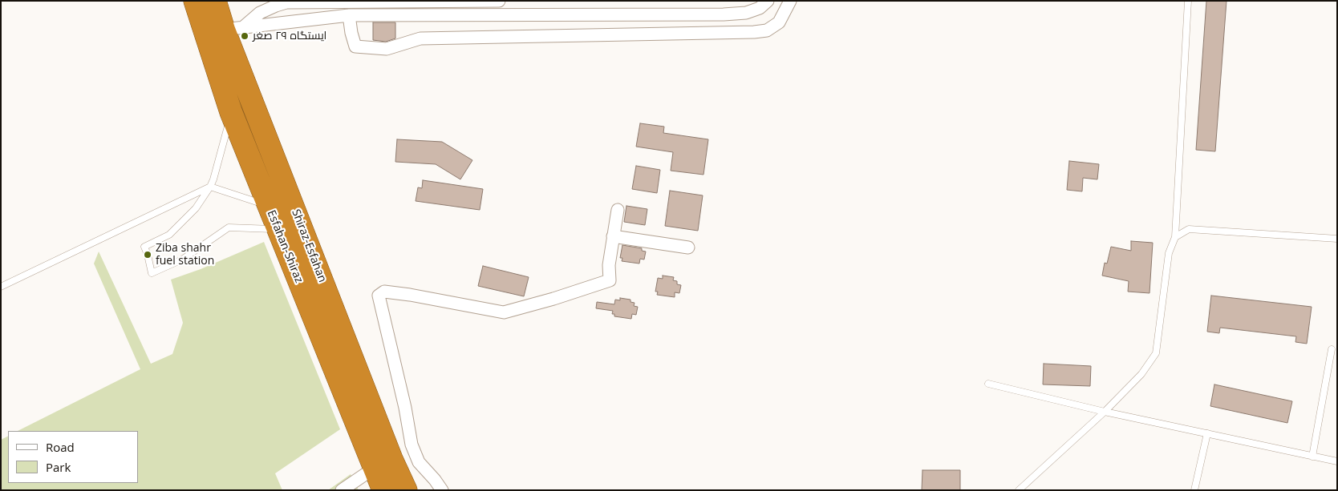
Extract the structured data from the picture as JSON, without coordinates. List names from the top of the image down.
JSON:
{
  "streets": {
    "highway": ["Shiraz-Esfahan", "Esfahan-Shiraz"]
  },
  "places": ["ایستگاه ۲۹ صغر", "Ziba shahr fuel station"],
  "legend": ["Road", "Park"]
}
